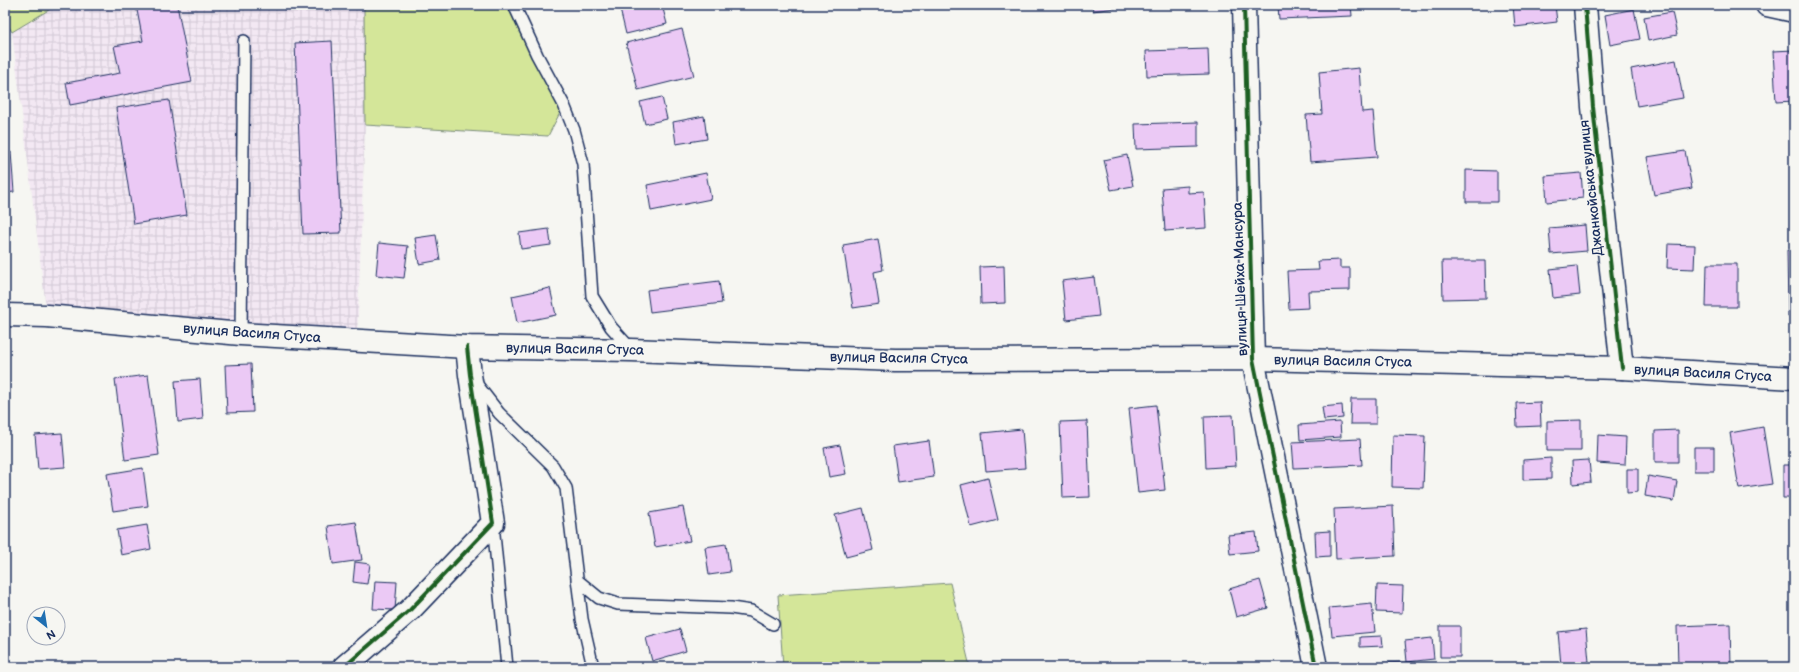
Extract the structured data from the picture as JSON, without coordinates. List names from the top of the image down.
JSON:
{
  "streets": {
    "main road": ["Джанкойська вулиця", "вулиця Шейха Мансура", "вулиця Василя Стуса"]
  },
  "crossings": [
    ["Джанкойська вулиця", "вулиця Василя Стуса"],
    ["вулиця Шейха Мансура", "вулиця Василя Стуса"]
  ],
  "north": "bottom right"
}
